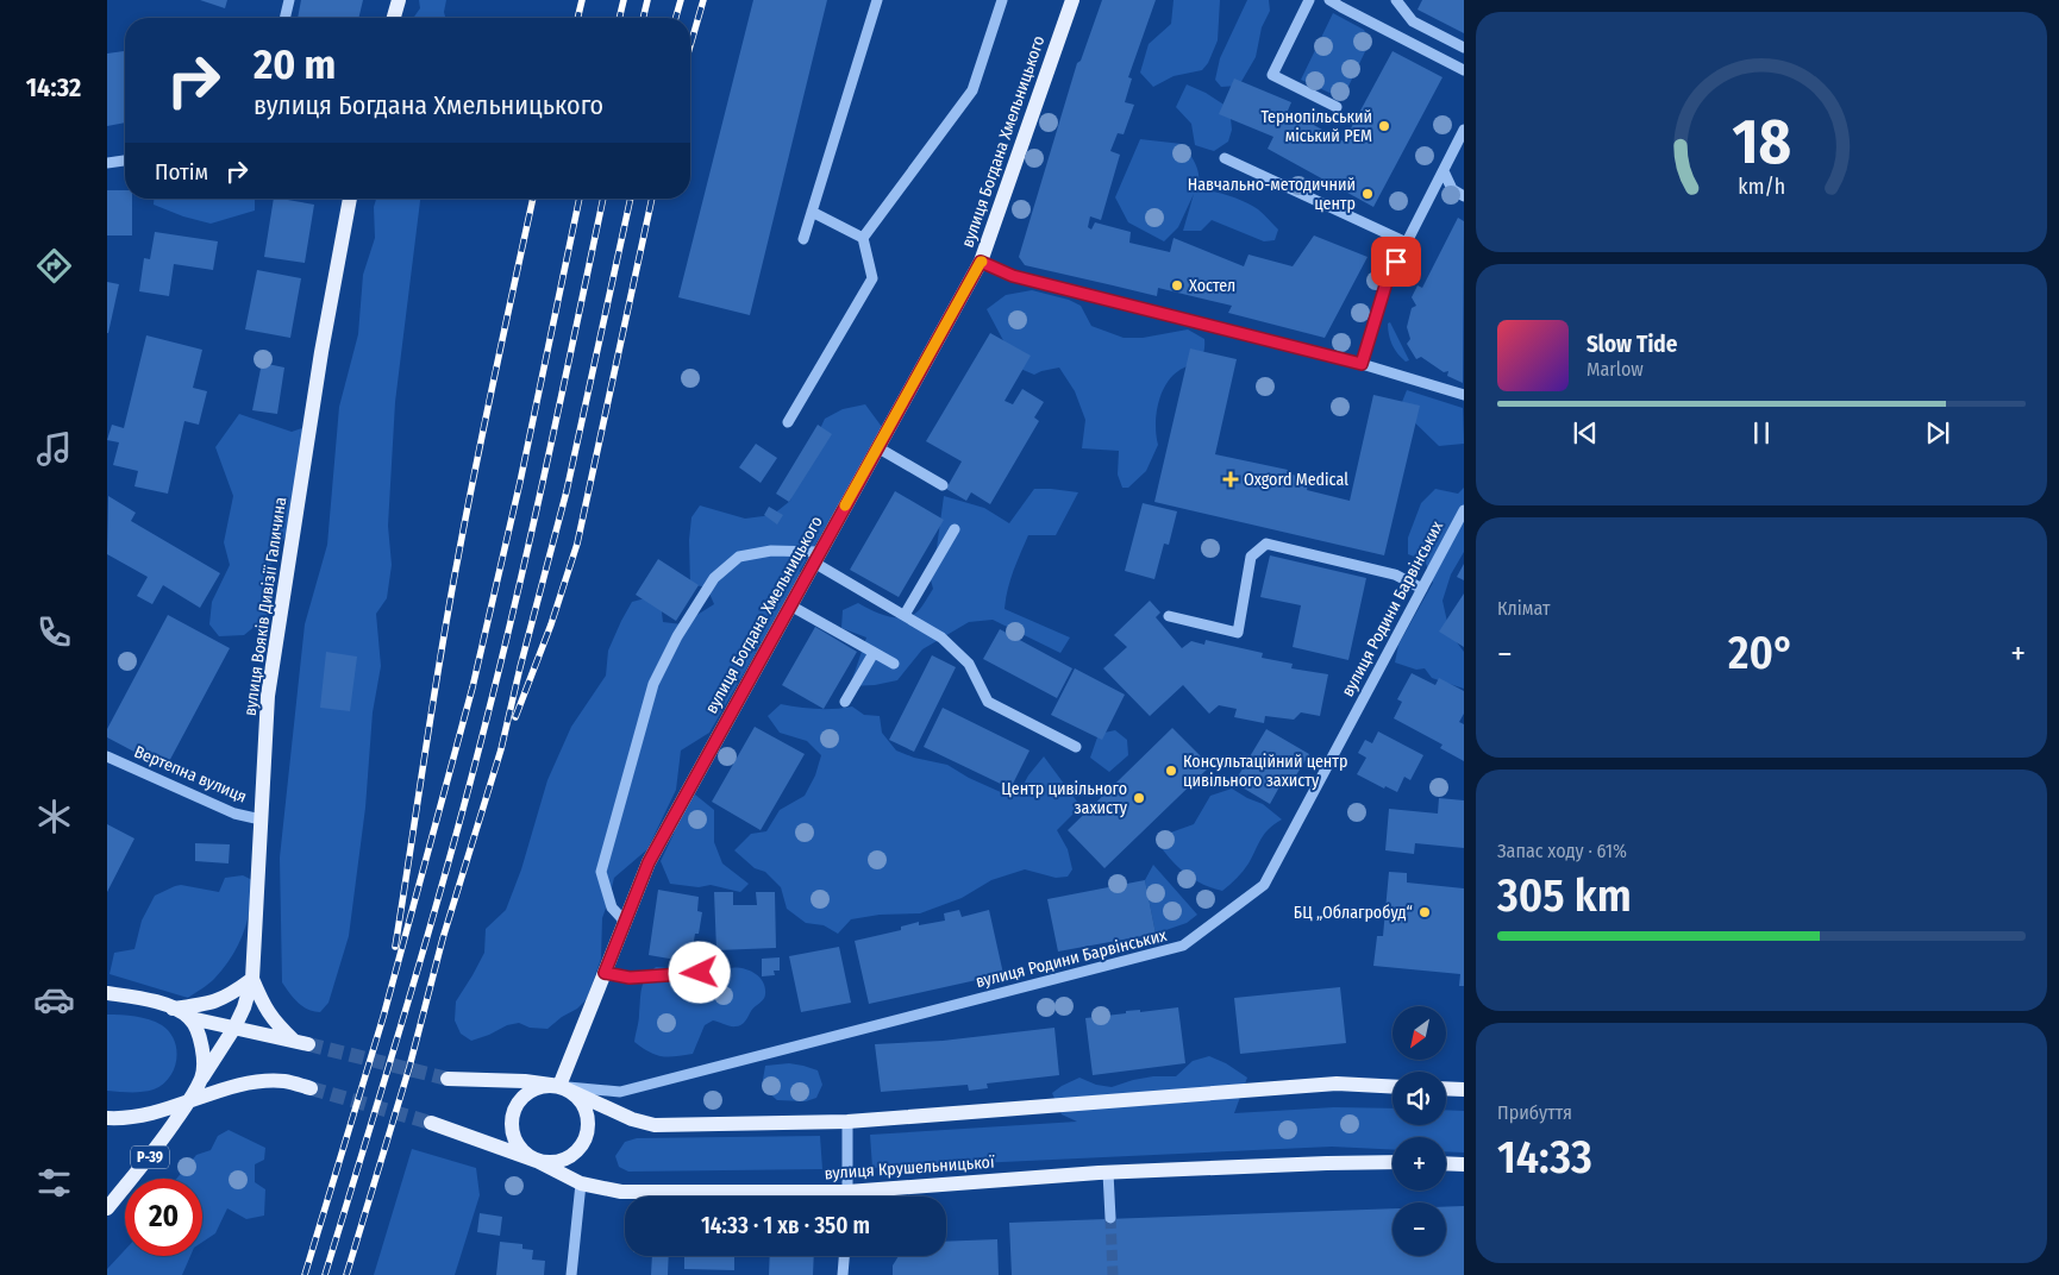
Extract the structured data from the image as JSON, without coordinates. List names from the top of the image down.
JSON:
{
  "streets": {
    "main road": [
      "вулиця Богдана Хмельницького",
      "вулиця Вояків Дивізії Галичина",
      "Р-39",
      "вулиця Крушельницької"
    ],
    "street": ["вулиця Родини Барвінських", "Вертепна вулиця"]
  },
  "crossings": [
    ["вулиця Богдана Хмельницького", "вулиця Родини Барвінських"],
    ["вулиця Богдана Хмельницького", "вулиця Крушельницької"],
    ["вулиця Вояків Дивізії Галичина", "Вертепна вулиця"],
    ["вулиця Родини Барвінських", "вулиця Крушельницької"]
  ],
  "places": {
    "other": [
      "Тернопільський міський РЕМ",
      "Навчально-методичний центр",
      "Хостел",
      "Консультаційний центр цивільного захисту",
      "Центр цивільного захисту",
      "БЦ „Облагробуд“"
    ],
    "health": ["Oxgord Medical"]
  },
  "north": "bottom left",
  "page": {
    "tabs": "14:32",
    "turn": ["20 m", "вулиця Богдана Хмельницького"],
    "then": "Потім",
    "song": ["Slow Tide", "Marlow"],
    "tile": [
      "Клімат",
      ["Запас ходу · 61%", "305 km"],
      ["Прибуття", "14:33"]
    ],
    "heat": ["−", "20°", "+"],
    "map_buttons": ["+", "−"],
    "limit": "20",
    "trip": "14:33 · 1 хв · 350 m",
    "gauge": ["18", "km/h"]
  }
}
